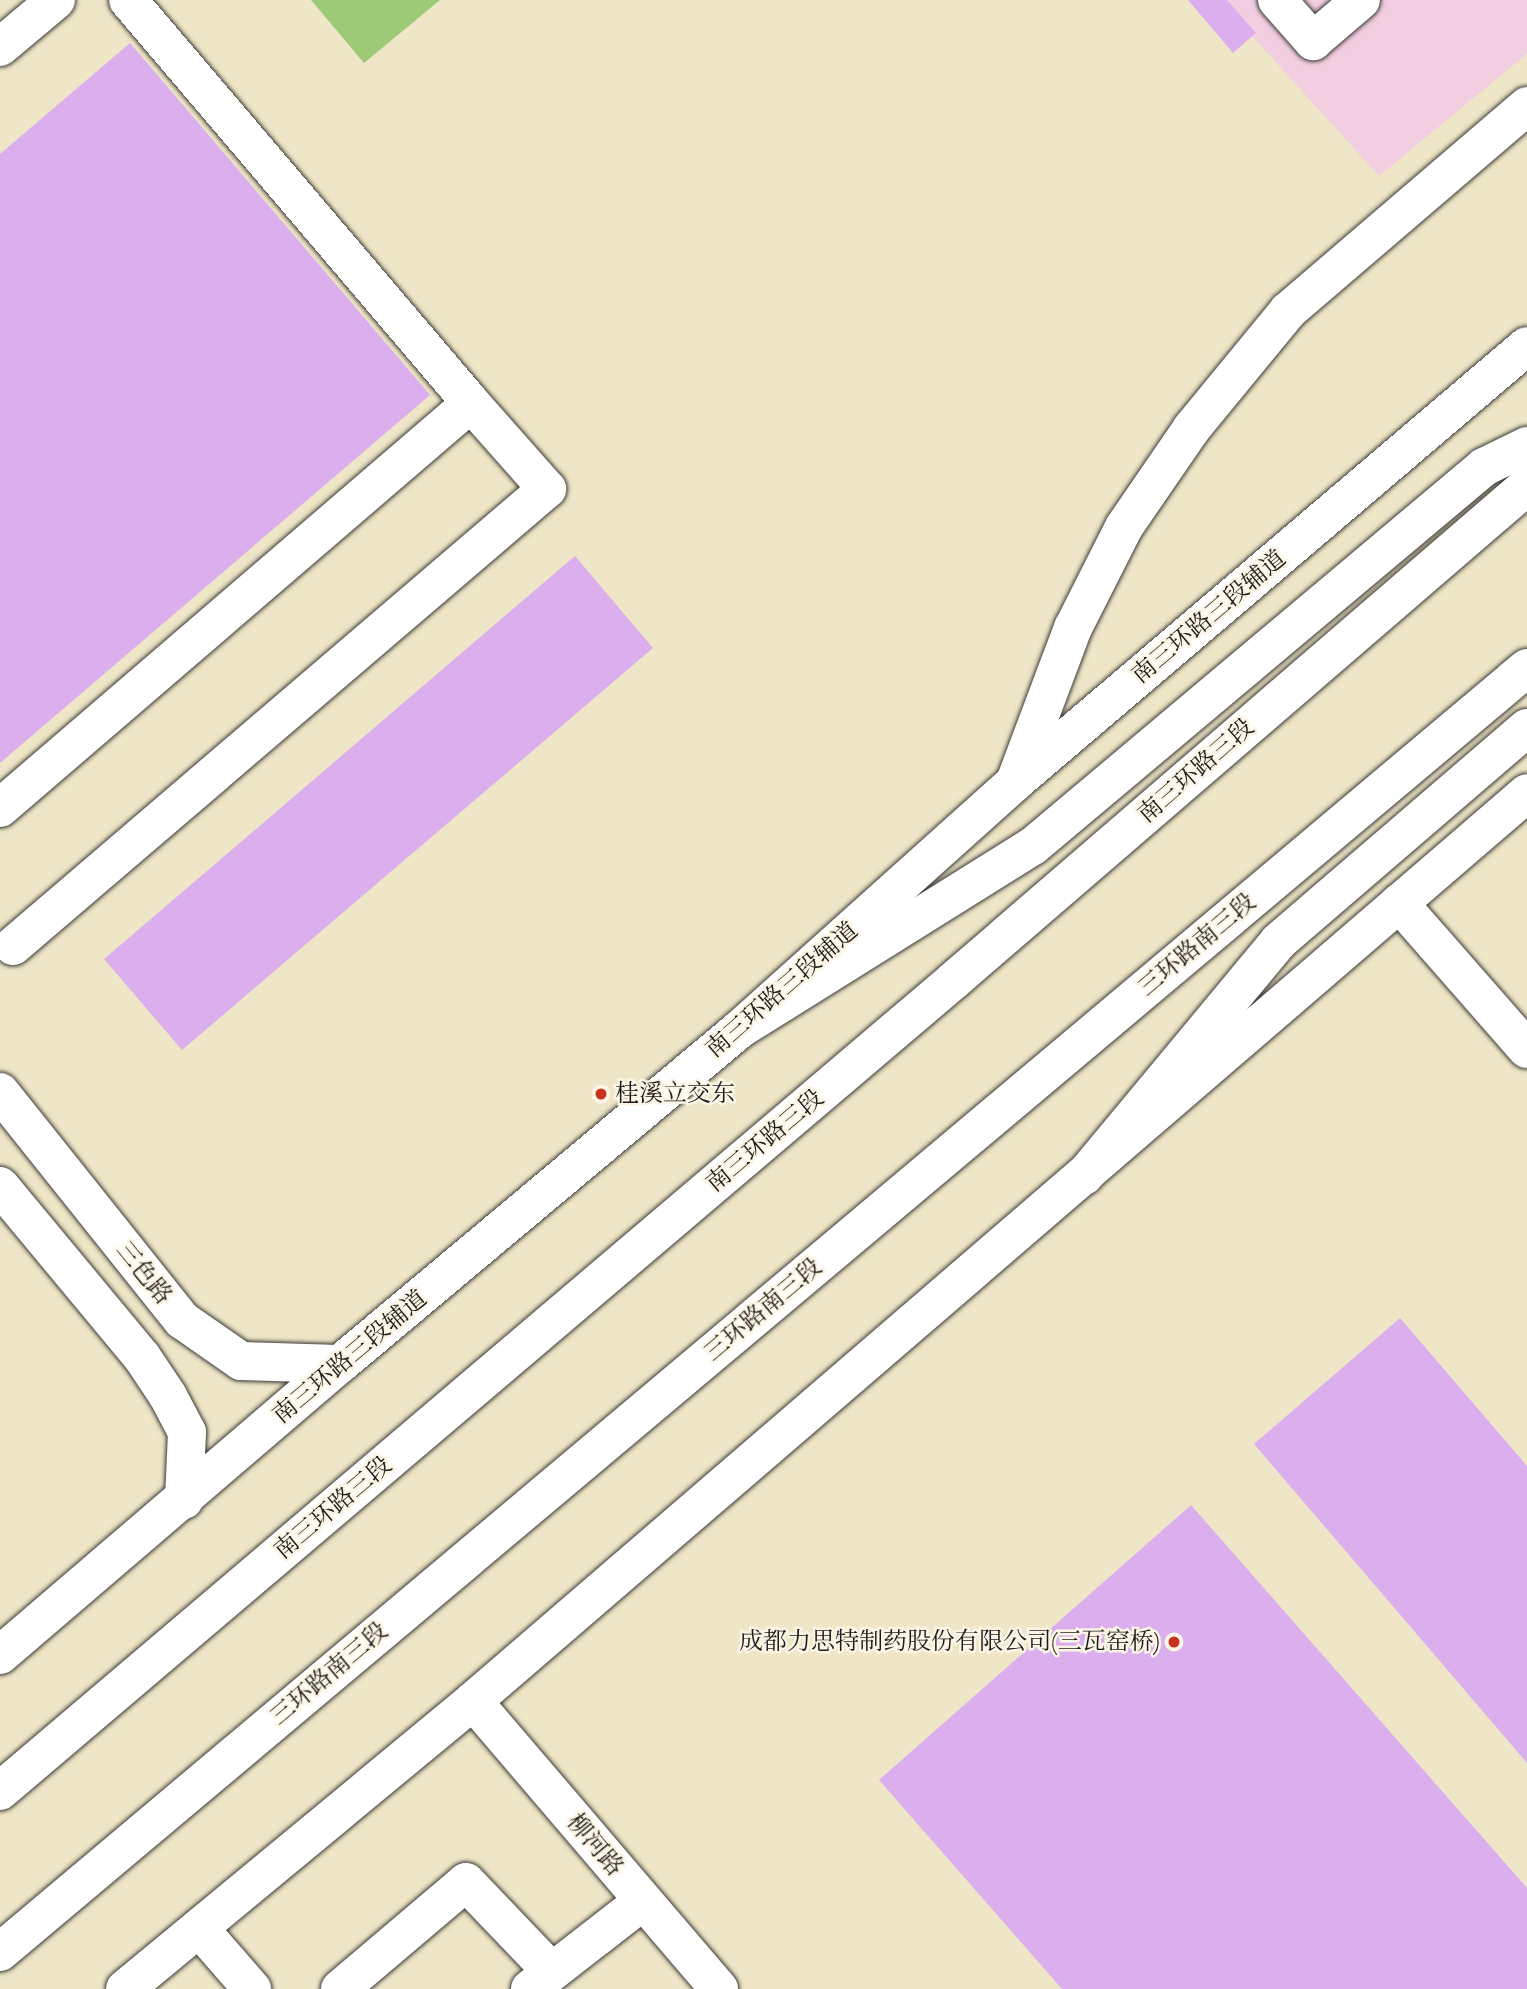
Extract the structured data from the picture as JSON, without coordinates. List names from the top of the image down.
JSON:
{
  "streets": {
    "main road": [
      "南三环路三段辅道",
      "南三环路三段",
      "三环路南三段",
      "三色路",
      "柳河路"
    ]
  },
  "crossings": [
    ["南三环路三段辅道", "三色路"]
  ],
  "places": ["桂溪立交东", "成都力思特制药股份有限公司(三瓦窑桥)"]
}
